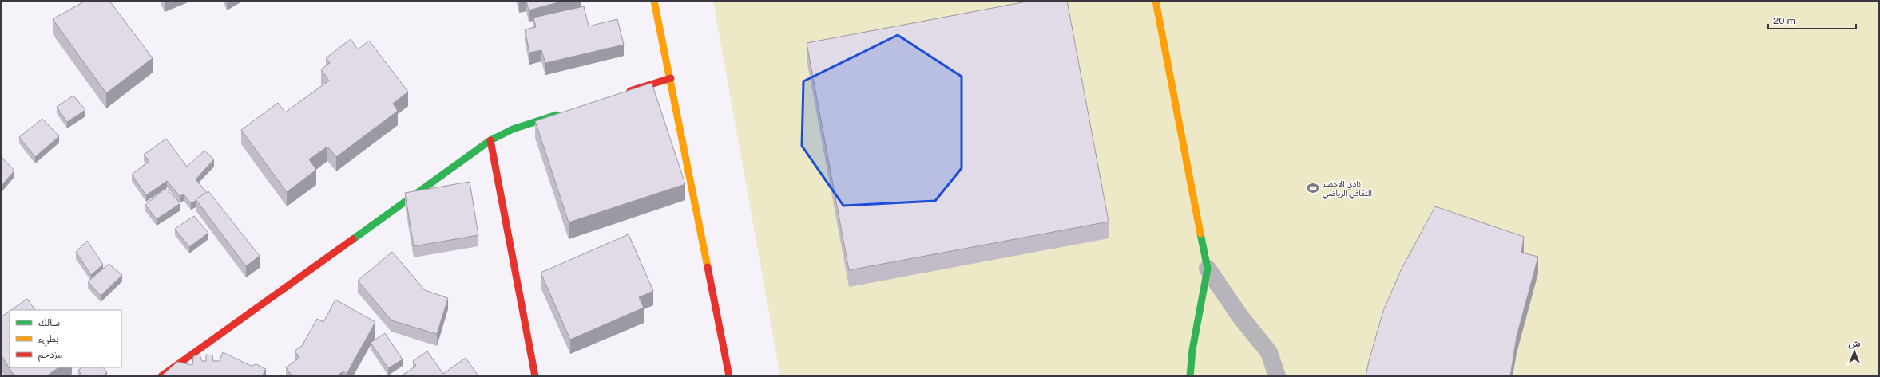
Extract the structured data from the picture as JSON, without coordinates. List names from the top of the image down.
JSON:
{
  "places": {
    "sports": ["نادي الاخضر الثقافي الرياضي"]
  },
  "legend": ["سالك", "بطيء", "مزدحم"],
  "scale_bar": "20 m",
  "north": "top"
}
